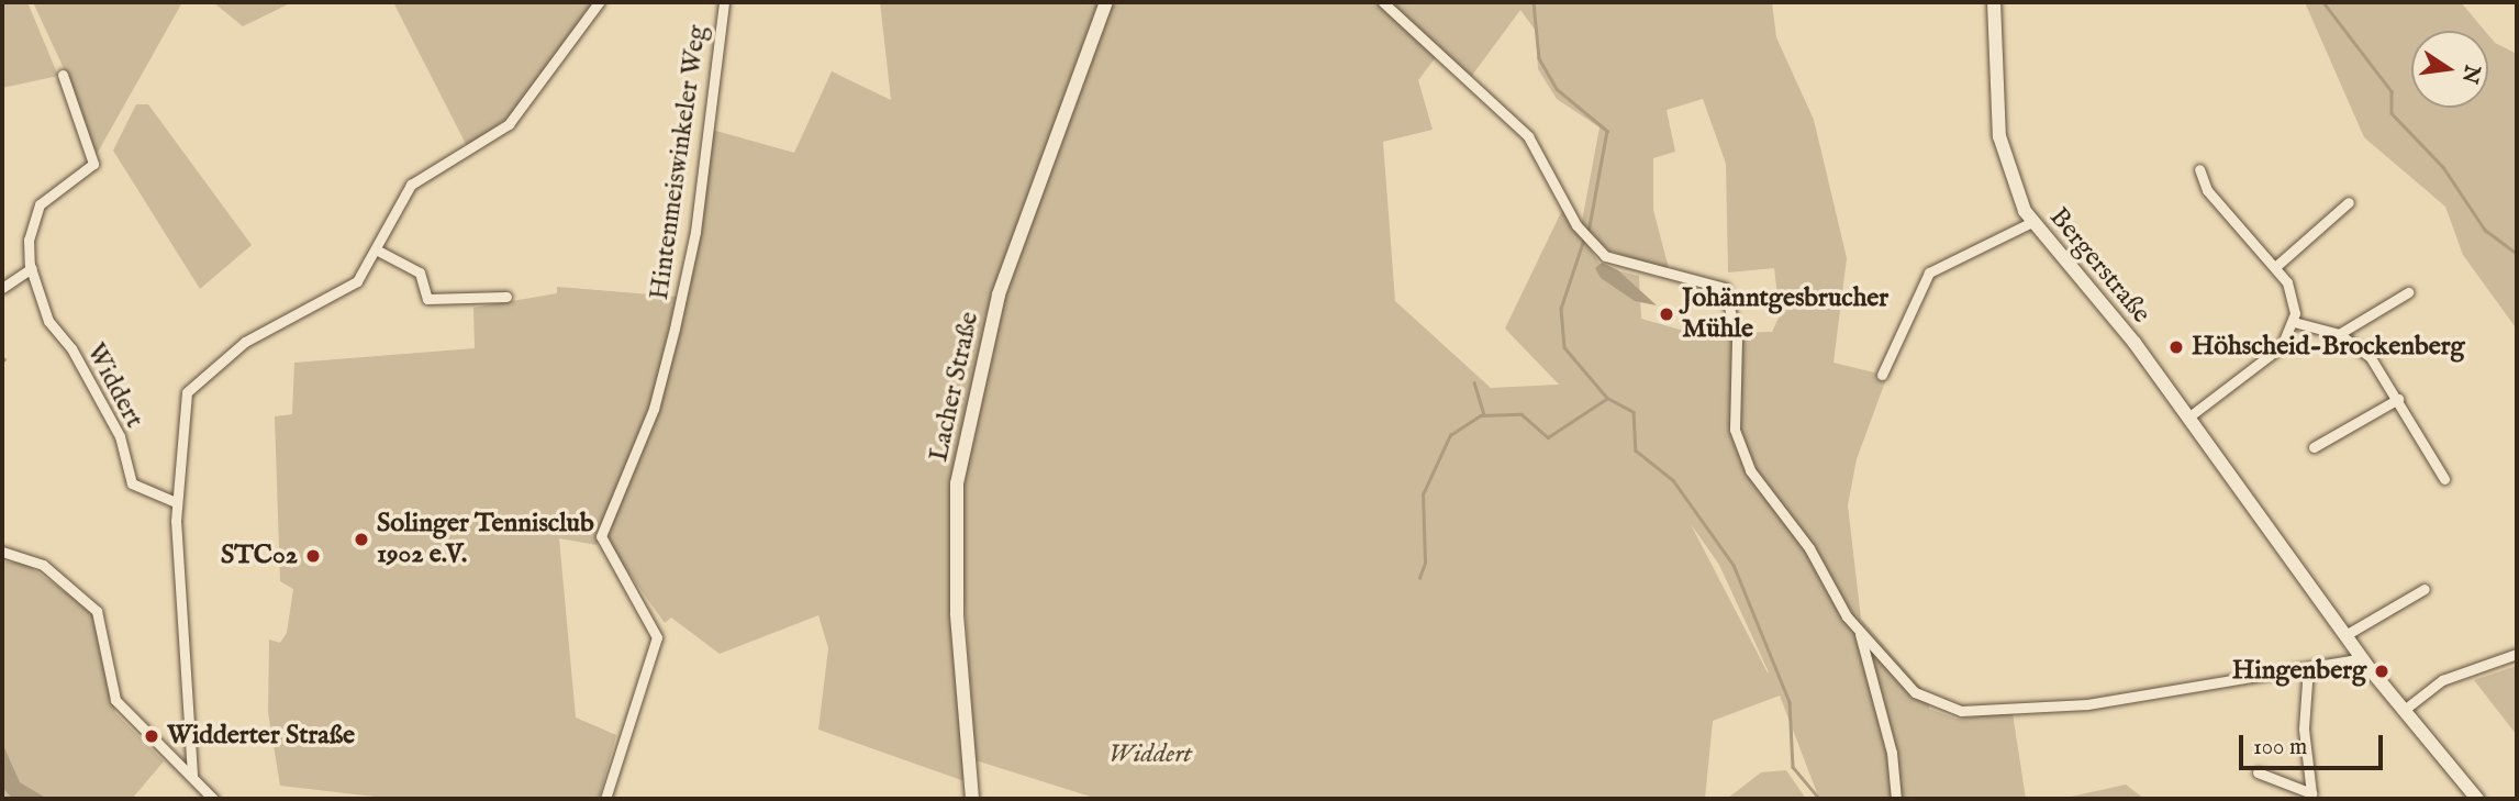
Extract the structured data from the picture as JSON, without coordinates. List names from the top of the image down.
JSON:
{
  "streets": {
    "street": [
      "Hintenmeiswinkeler Weg",
      "Bergerstraße",
      "Widdert",
      "Lacher Straße"
    ]
  },
  "parks": ["Widdert"],
  "places": [
    "Johänntgesbrucher Mühle",
    "Höhscheid-Brockenberg",
    "Solinger Tennisclub 1902 e.V.",
    "STC02",
    "Hingenberg",
    "Widderter Straße"
  ],
  "scale_bar": "100 m",
  "north": "right"
}
